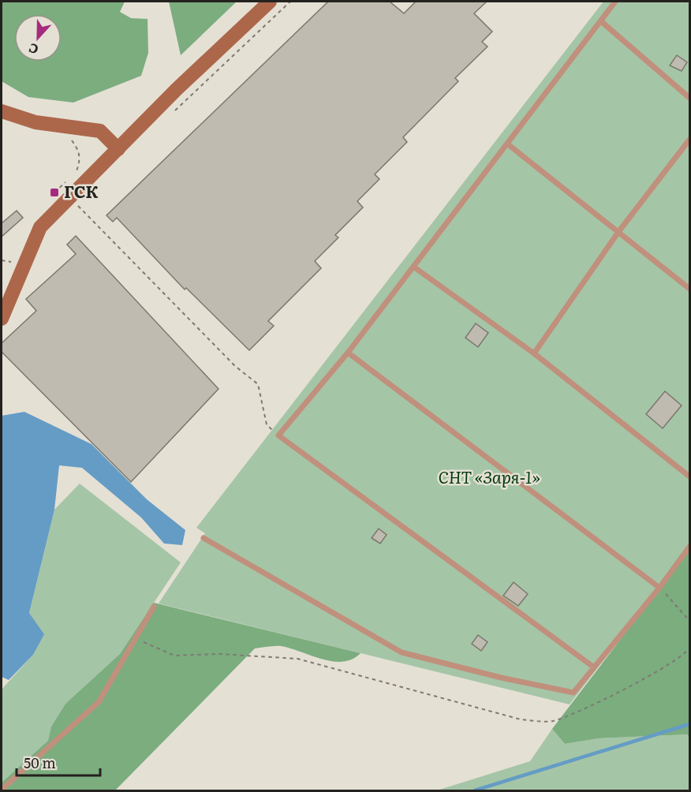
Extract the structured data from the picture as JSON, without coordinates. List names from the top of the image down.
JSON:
{
  "parks": ["СНТ «Заря-1»"],
  "places": {
    "transit": ["ГСК"]
  },
  "scale_bar": "50 m",
  "north": "bottom"
}
